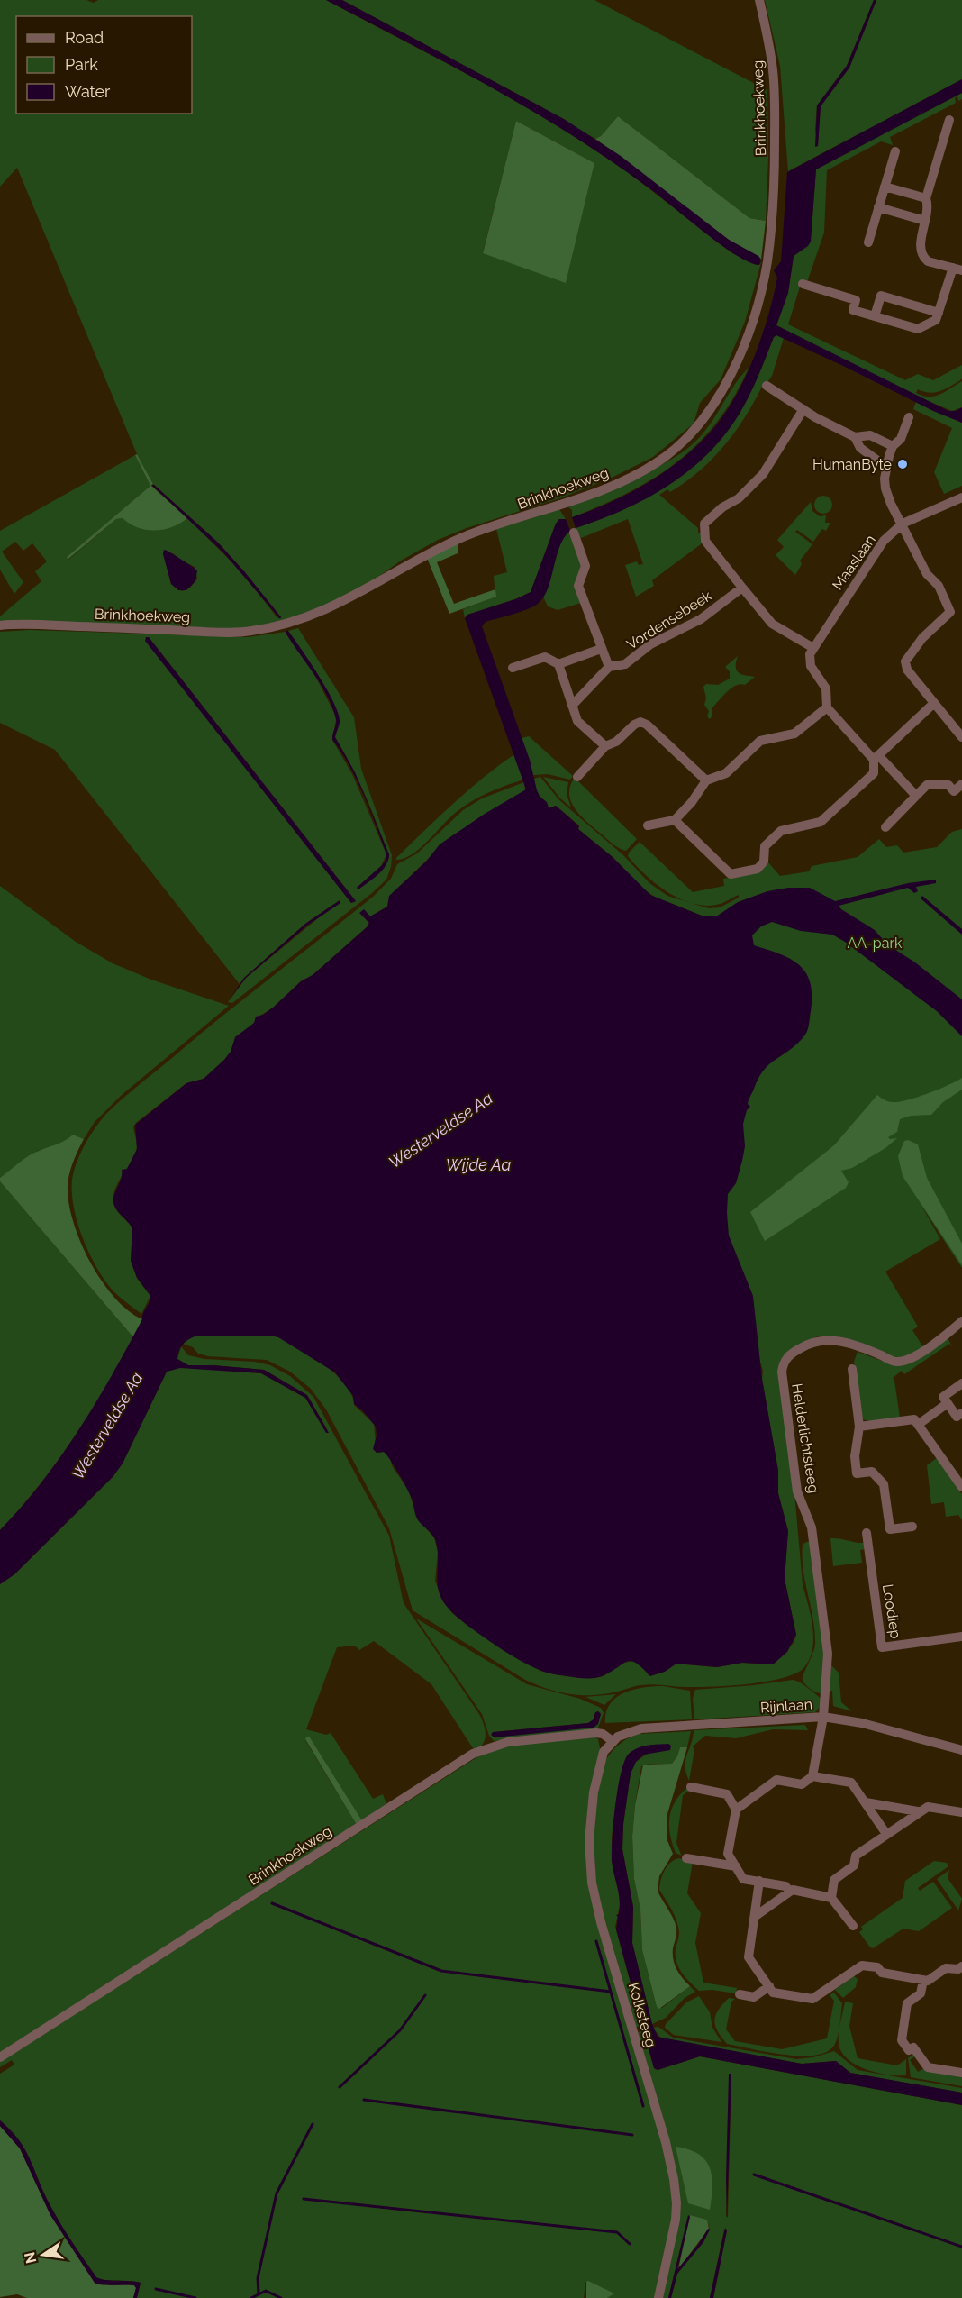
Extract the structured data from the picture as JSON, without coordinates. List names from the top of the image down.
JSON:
{
  "streets": {
    "street": [
      "Brinkhoekweg",
      "Maaslaan",
      "Vordensebeek",
      "Helderlichtsteeg",
      "Loodiep",
      "Rijnlaan",
      "Kolksteeg"
    ]
  },
  "crossings": [
    ["Brinkhoekweg", "Rijnlaan"],
    ["Brinkhoekweg", "Kolksteeg"],
    ["Helderlichtsteeg", "Rijnlaan"],
    ["Rijnlaan", "Kolksteeg"]
  ],
  "water": ["Westerveldse Aa", "Wijde Aa"],
  "parks": ["AA-park"],
  "places": ["HumanByte"],
  "legend": ["Road", "Park", "Water"],
  "north": "left"
}
